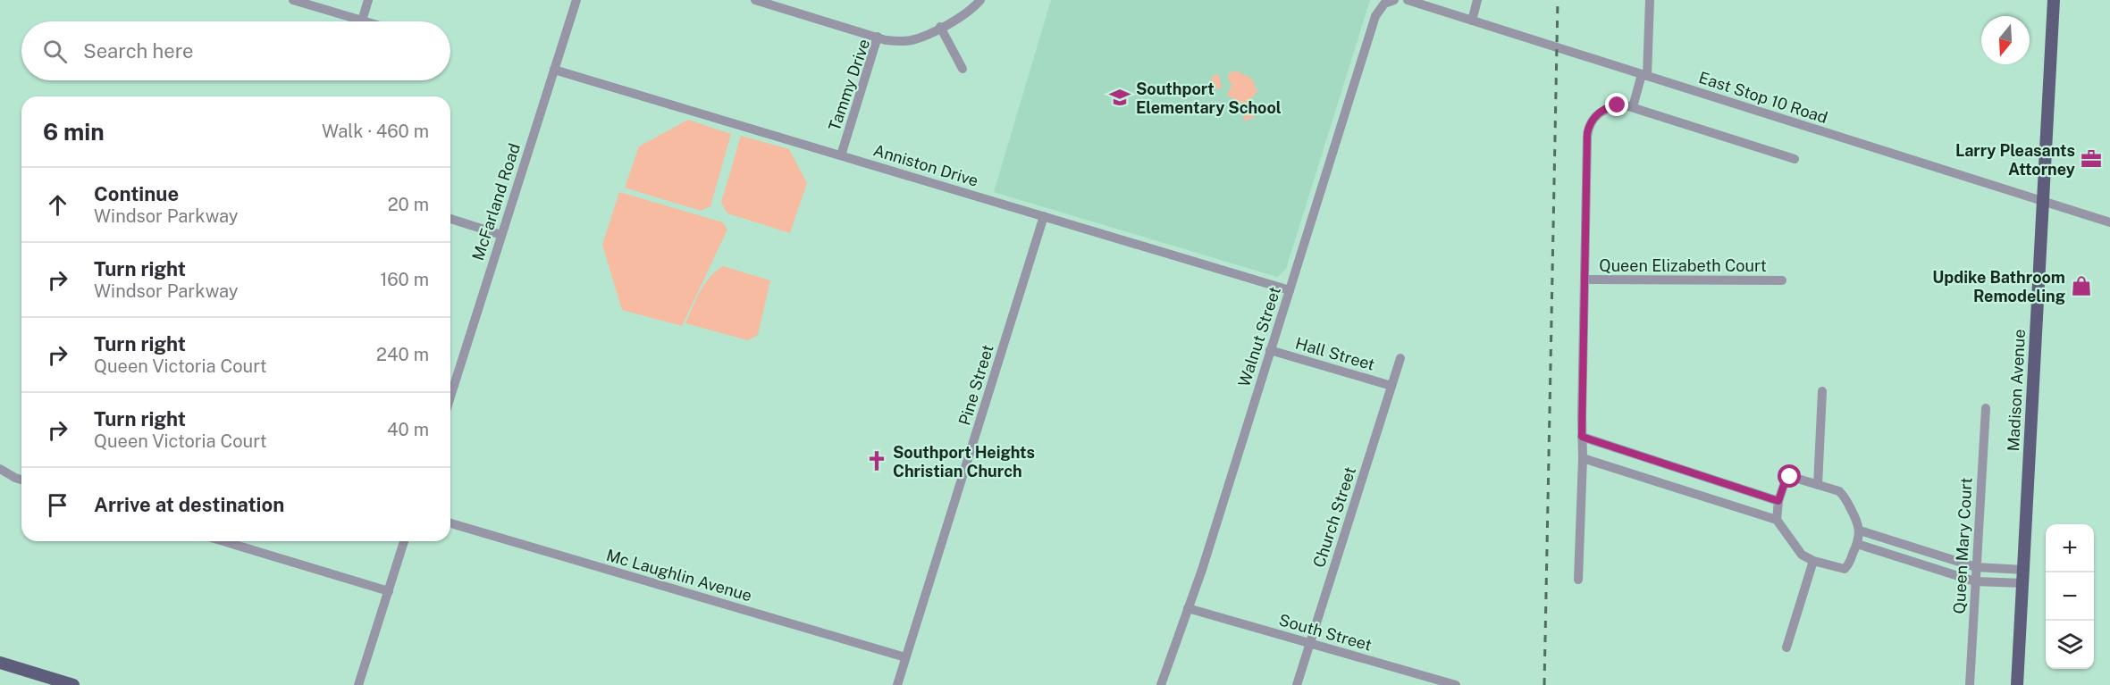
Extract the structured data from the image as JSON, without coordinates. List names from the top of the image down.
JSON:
{
  "streets": {
    "main road": ["Madison Avenue"],
    "street": [
      "Tammy Drive",
      "East Stop 10 Road",
      "Anniston Drive",
      "McFarland Road",
      "Queen Elizabeth Court",
      "Walnut Street",
      "Hall Street",
      "Pine Street",
      "Church Street",
      "Queen Mary Court",
      "Mc Laughlin Avenue",
      "South Street"
    ]
  },
  "crossings": [
    ["Tammy Drive", "Anniston Drive"],
    ["East Stop 10 Road", "Madison Avenue"],
    ["Anniston Drive", "McFarland Road"],
    ["Anniston Drive", "Walnut Street"],
    ["Anniston Drive", "Pine Street"],
    ["Walnut Street", "Hall Street"],
    ["Walnut Street", "South Street"],
    ["Hall Street", "Church Street"],
    ["Pine Street", "Mc Laughlin Avenue"],
    ["Church Street", "South Street"]
  ],
  "places": {
    "school or university": ["Southport Elementary School"],
    "office": ["Larry Pleasants Attorney"],
    "shop": ["Updike Bathroom Remodeling"],
    "church": ["Southport Heights Christian Church"]
  },
  "north": "bottom",
  "page": {
    "search": "Search here",
    "heading": ["6 min", "Walk · 460 m"],
    "list": [
      ["Continue", "Windsor Parkway", "20 m"],
      ["Turn right", "Windsor Parkway", "160 m"],
      ["Turn right", "Queen Victoria Court", "240 m"],
      ["Turn right", "Queen Victoria Court", "40 m"],
      "Arrive at destination"
    ],
    "map_buttons": ["+", "−"]
  }
}
